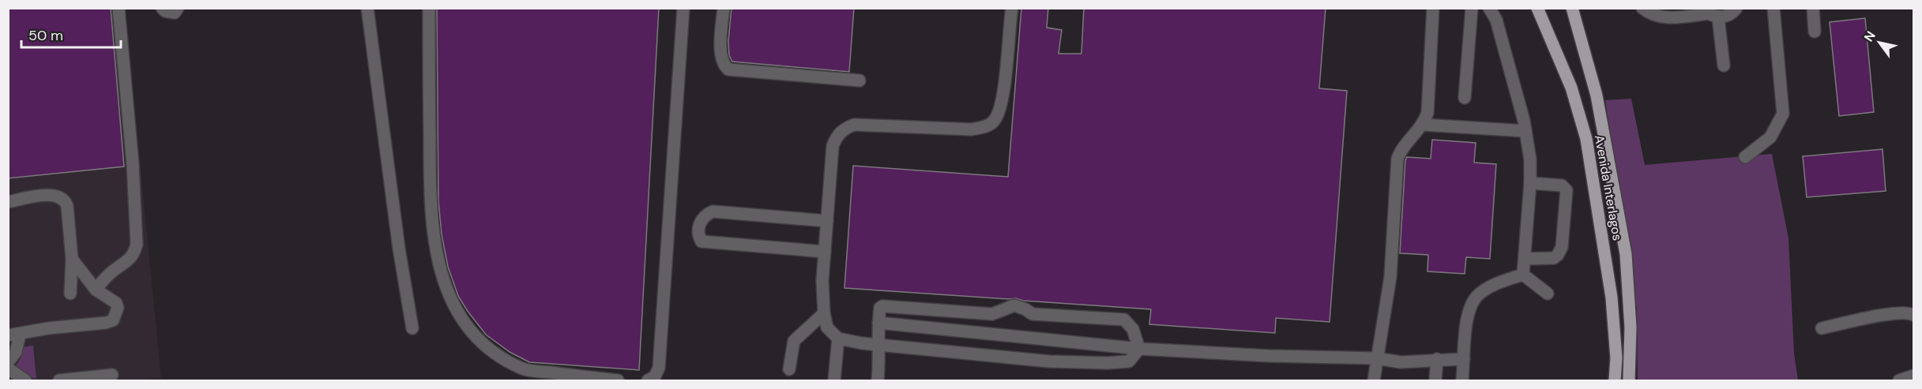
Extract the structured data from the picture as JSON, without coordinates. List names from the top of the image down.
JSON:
{
  "streets": {
    "main road": ["Avenida Interlagos"]
  },
  "scale_bar": "50 m",
  "north": "top left"
}
